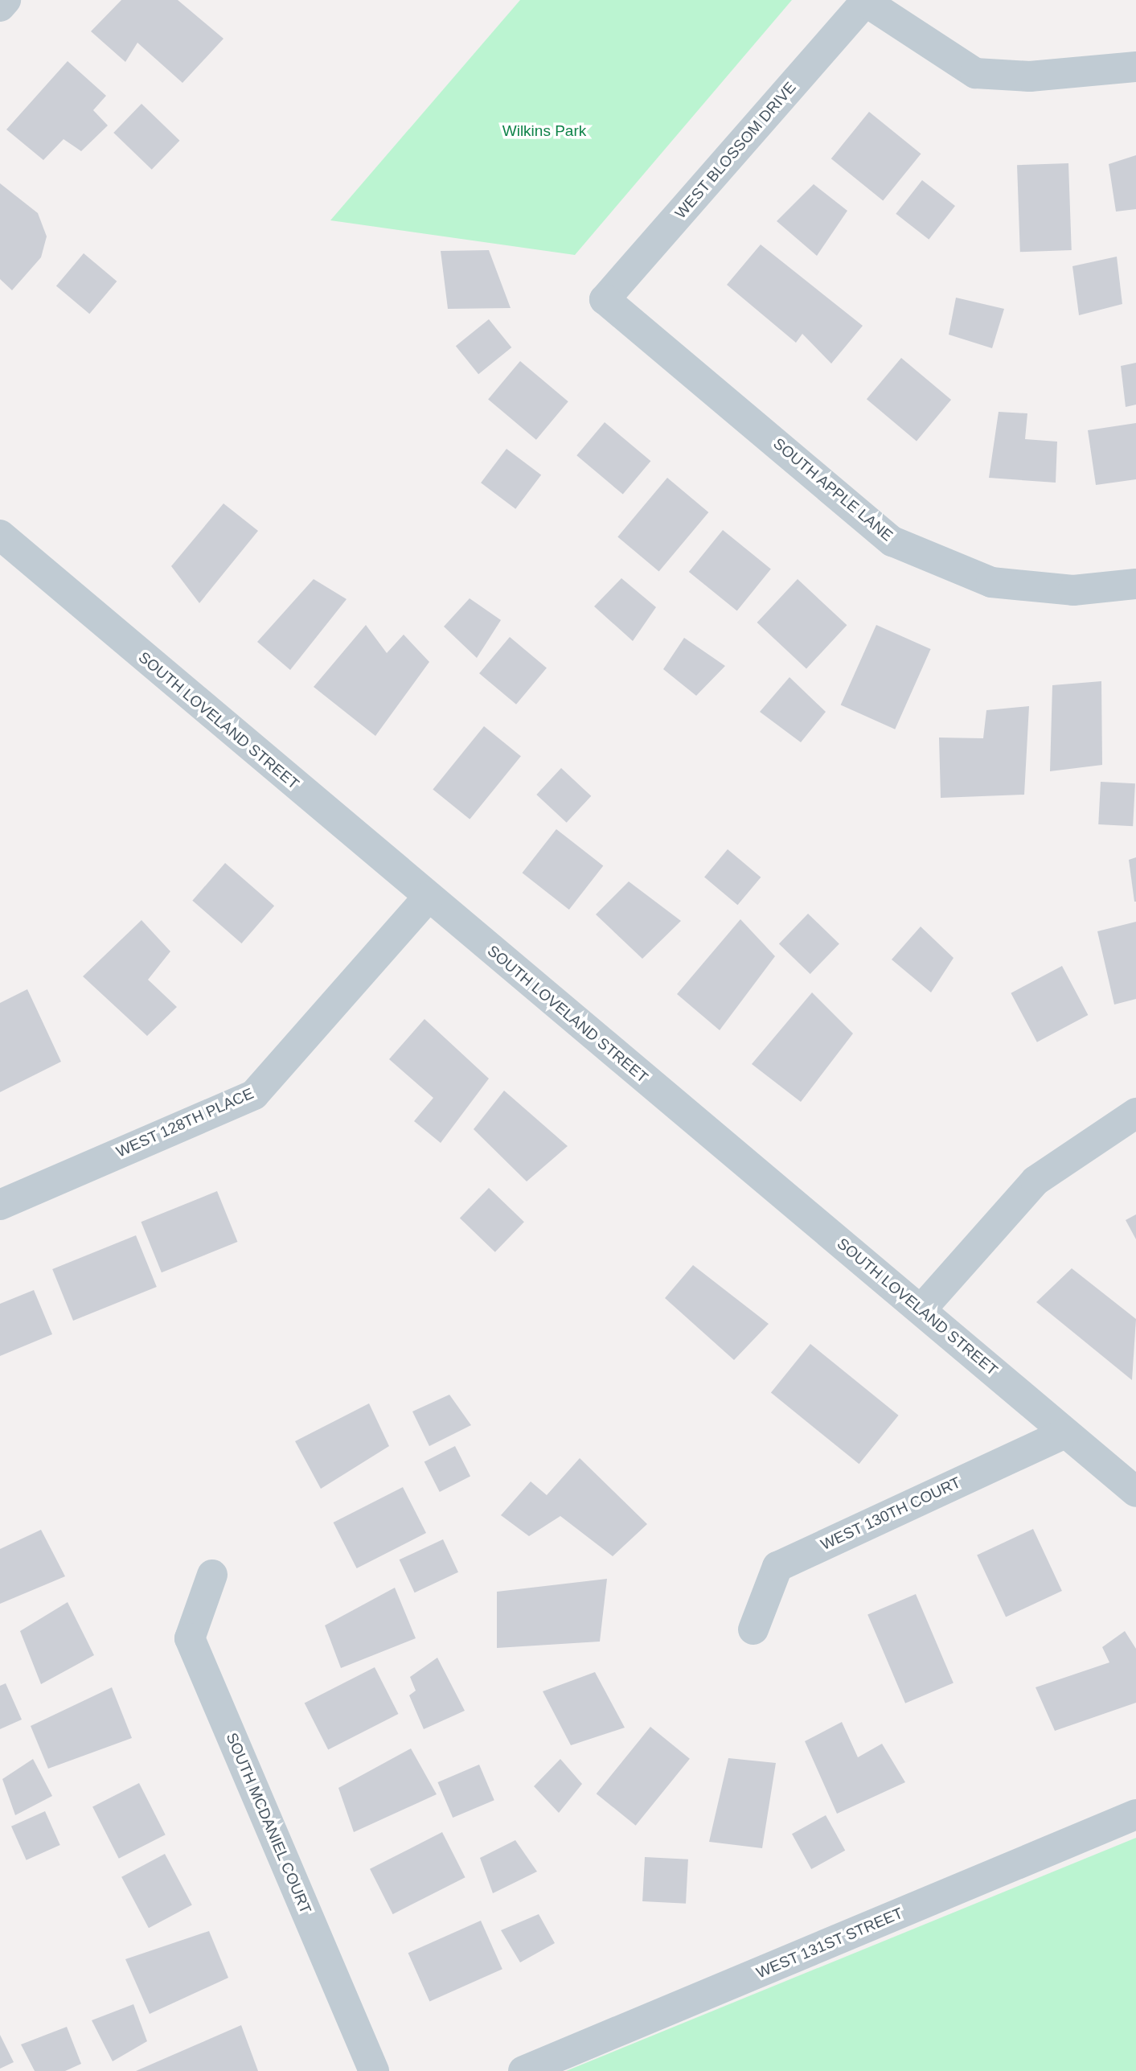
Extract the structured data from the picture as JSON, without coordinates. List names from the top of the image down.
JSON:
{
  "streets": {
    "street": [
      "WEST BLOSSOM DRIVE",
      "SOUTH APPLE LANE",
      "SOUTH LOVELAND STREET",
      "WEST 128TH PLACE",
      "WEST 130TH COURT",
      "SOUTH MCDANIEL COURT",
      "WEST 131ST STREET"
    ]
  },
  "crossings": [
    ["WEST BLOSSOM DRIVE", "SOUTH APPLE LANE"],
    ["SOUTH LOVELAND STREET", "WEST 128TH PLACE"],
    ["SOUTH LOVELAND STREET", "WEST 130TH COURT"]
  ],
  "parks": ["Wilkins Park"]
}
